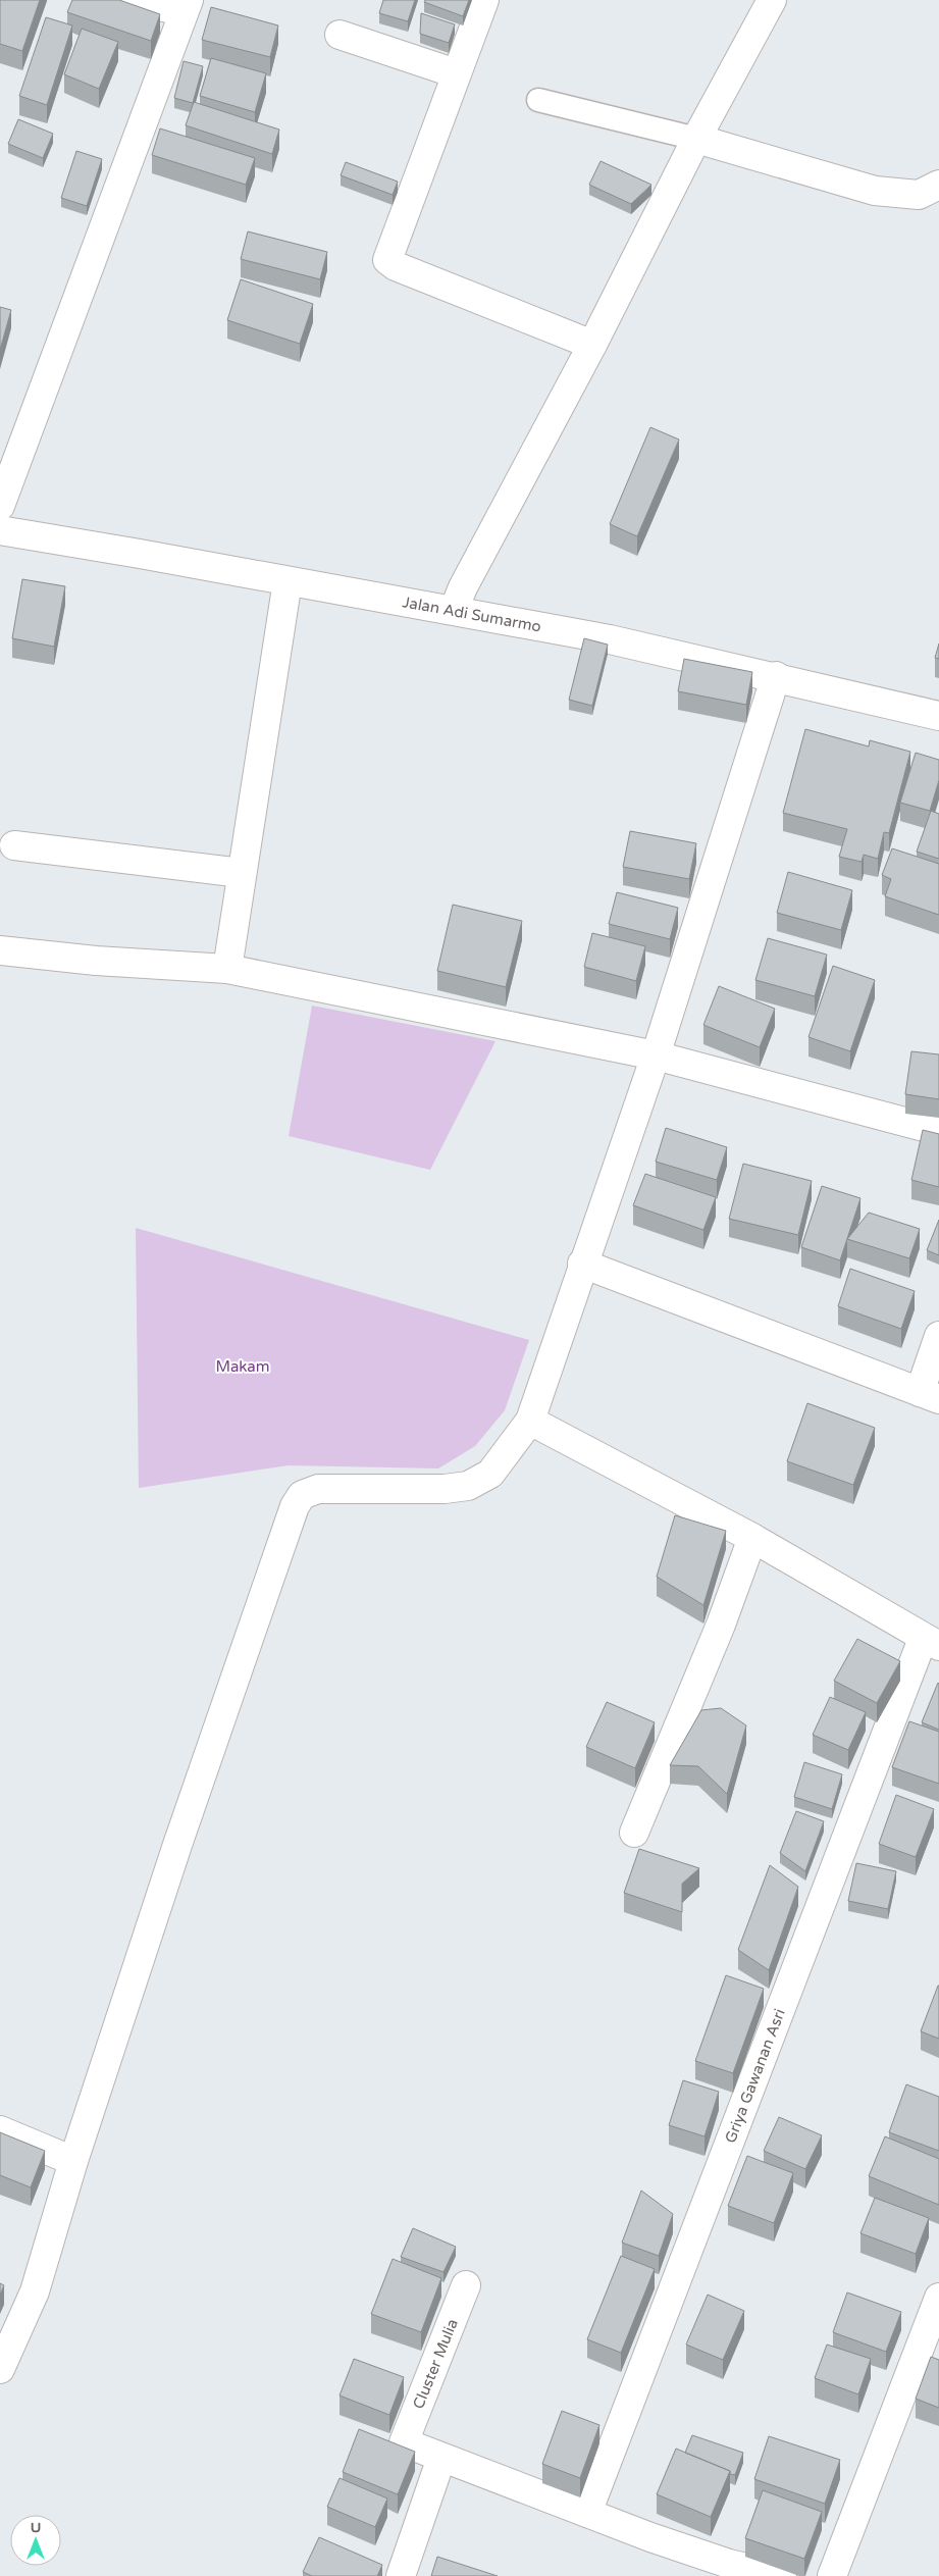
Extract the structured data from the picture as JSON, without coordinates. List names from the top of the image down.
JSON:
{
  "streets": {
    "street": ["Jalan Adi Sumarmo", "Griya Gawanan Asri", "Cluster Mulia"]
  },
  "parks": ["Makam"],
  "north": "top"
}
